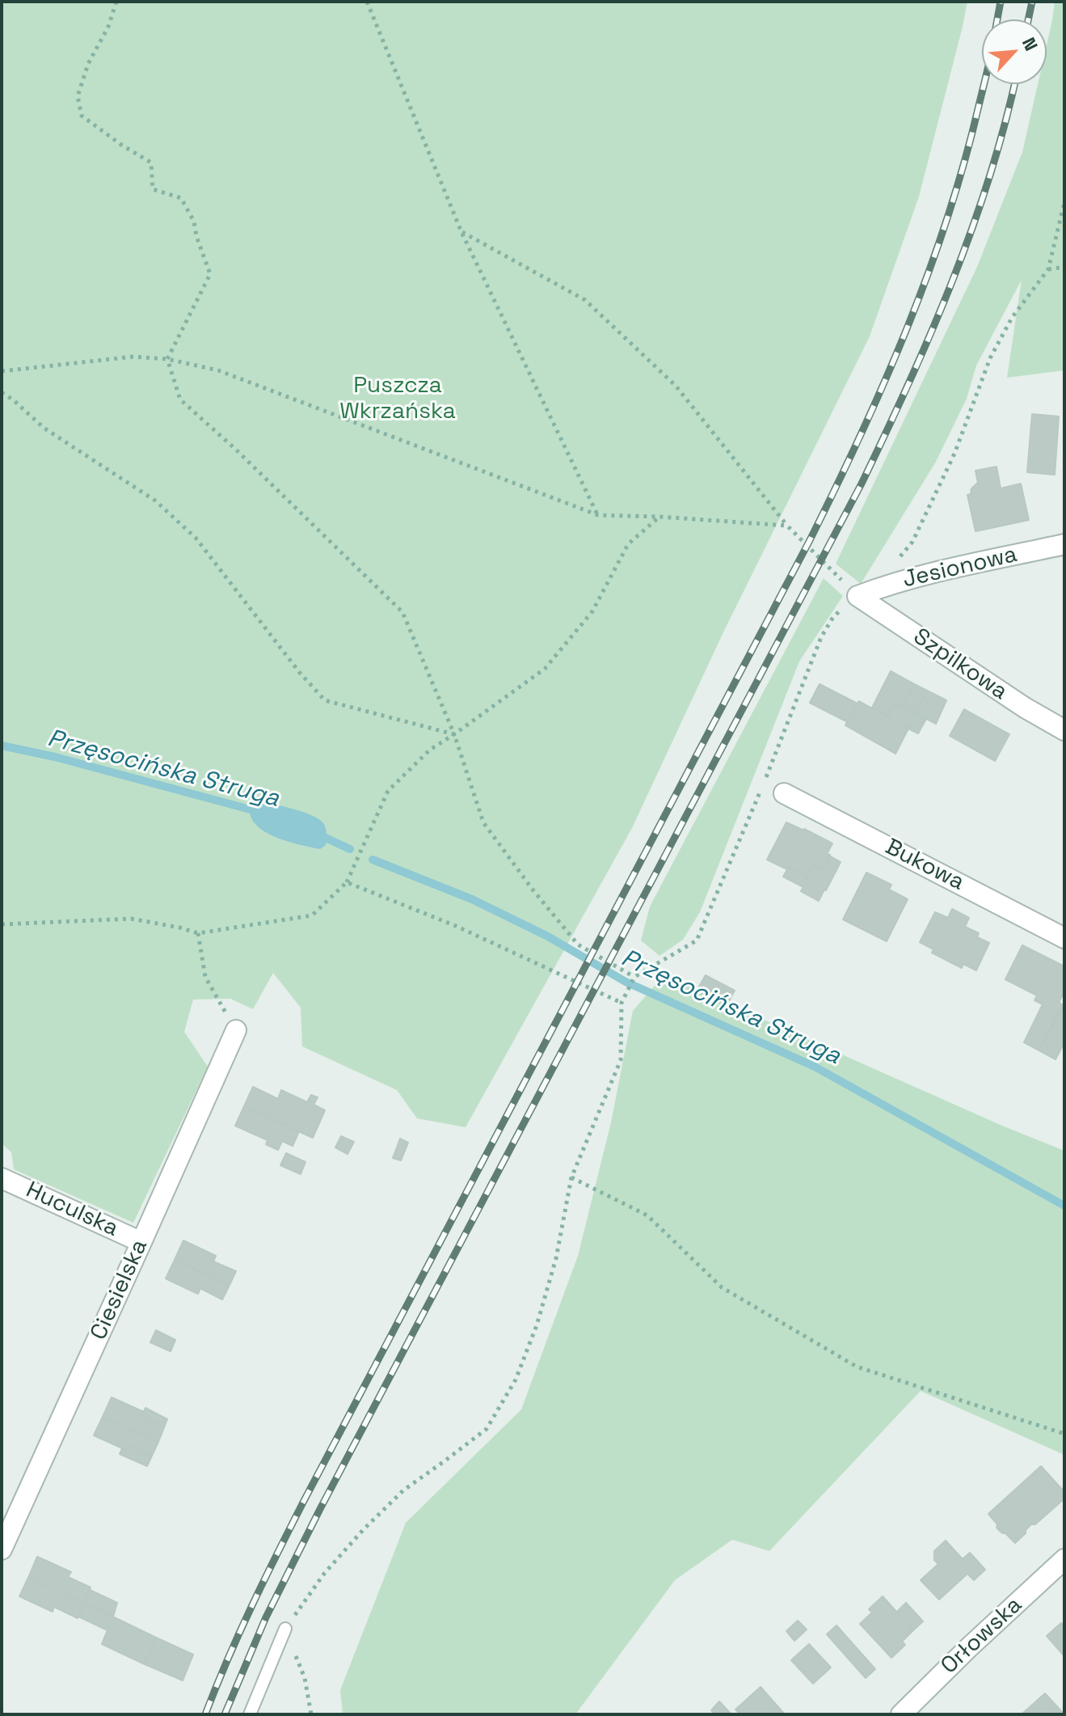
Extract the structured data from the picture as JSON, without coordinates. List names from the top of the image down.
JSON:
{
  "streets": {
    "street": [
      "Jesionowa",
      "Szpilkowa",
      "Bukowa",
      "Huculska",
      "Ciesielska",
      "Orłowska"
    ]
  },
  "crossings": [
    ["Jesionowa", "Szpilkowa"],
    ["Huculska", "Ciesielska"]
  ],
  "water": ["Przęsocińska Struga"],
  "parks": ["Puszcza Wkrzańska"],
  "north": "top right"
}
